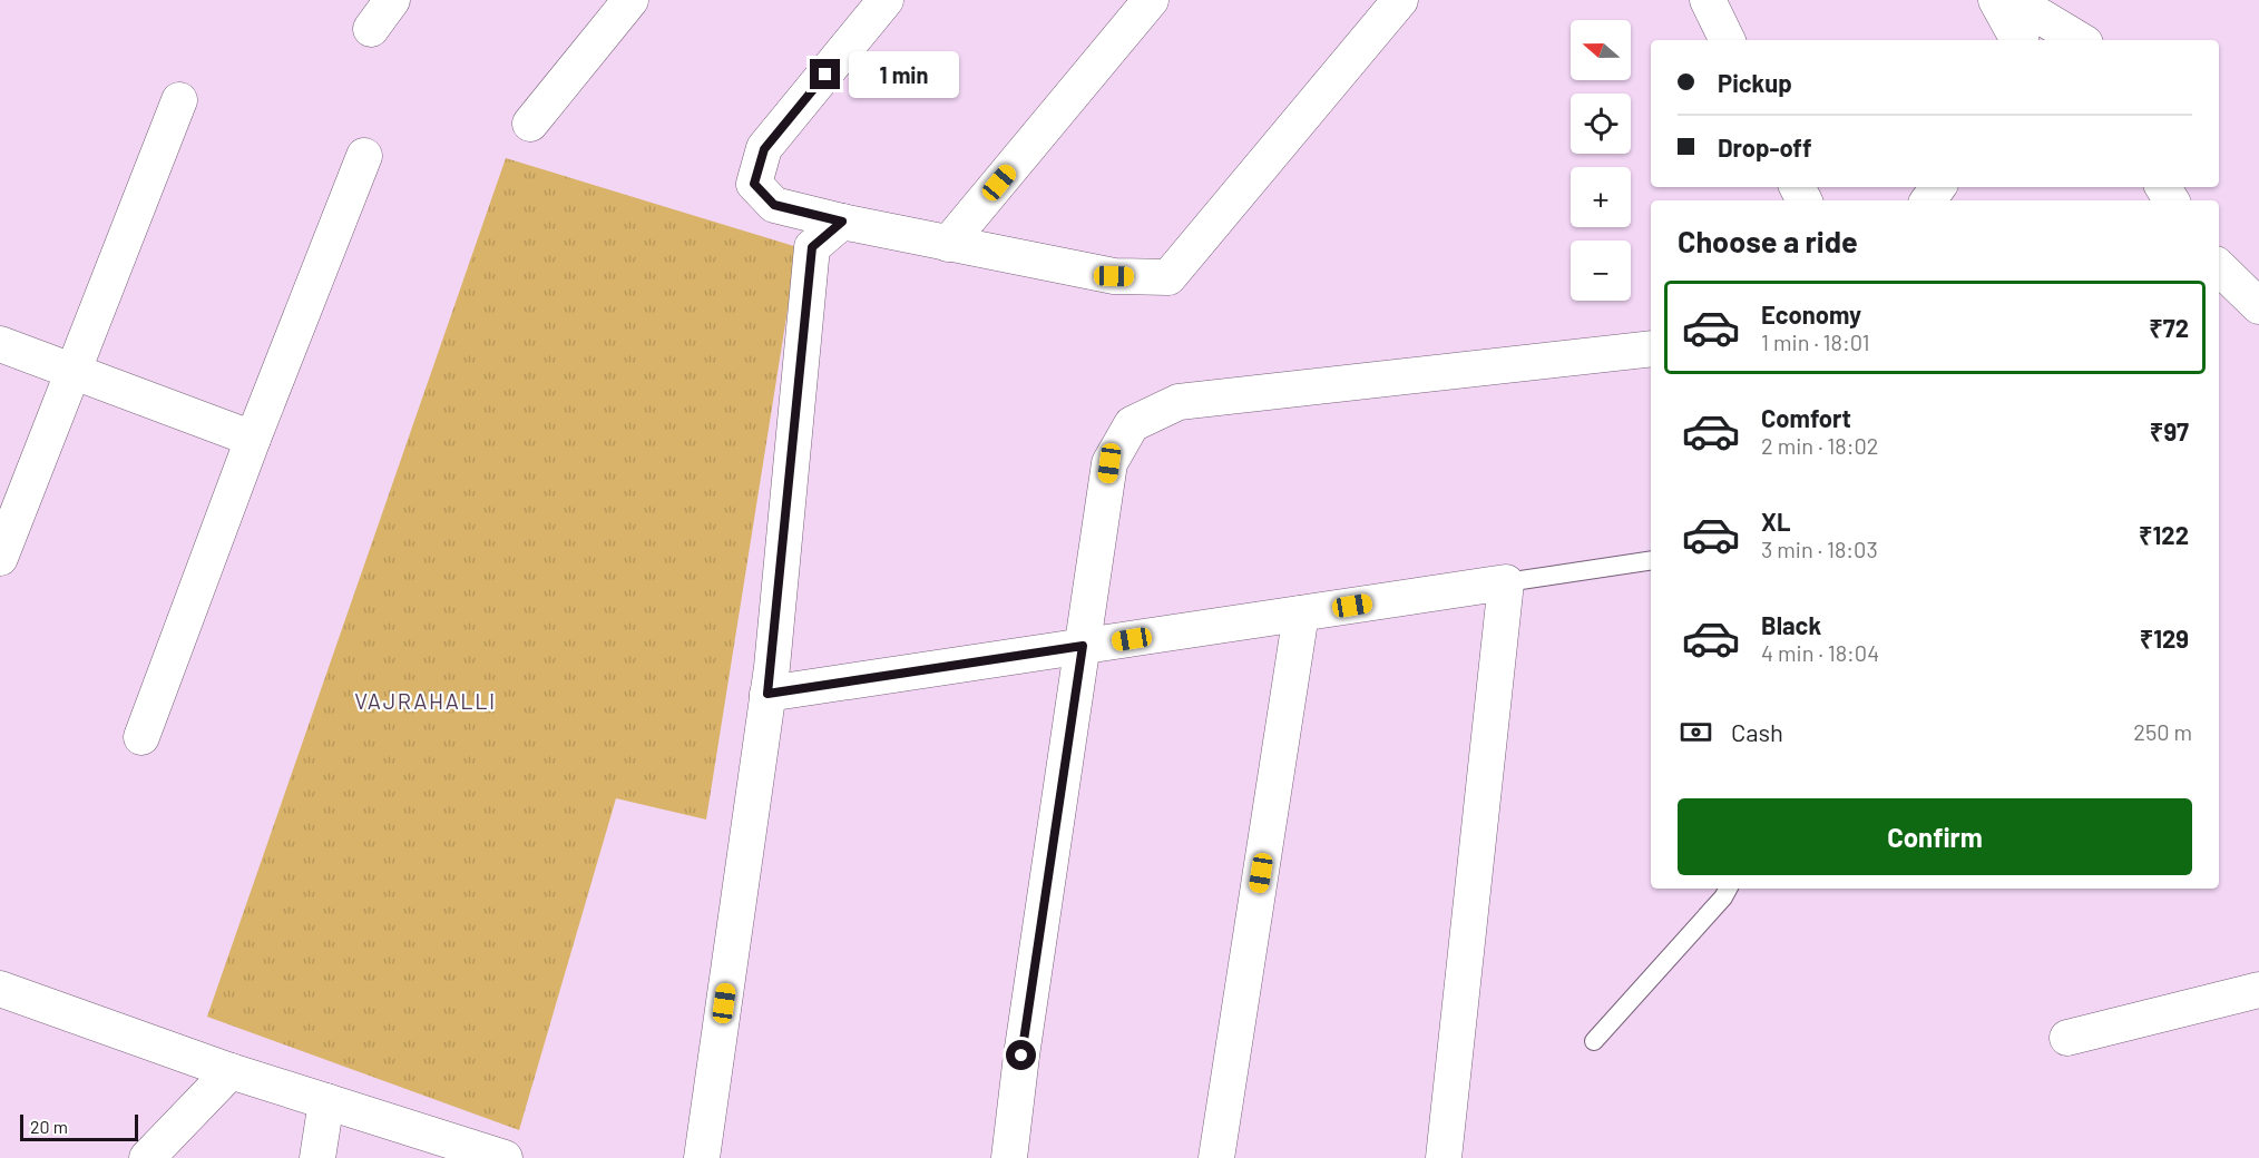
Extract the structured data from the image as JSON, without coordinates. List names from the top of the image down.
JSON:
{
  "districts": ["VAJRAHALLI"],
  "scale_bar": "20 m",
  "north": "left",
  "page": {
    "map_buttons": ["+", "−"],
    "banner": ["Pickup", "Drop-off"],
    "bubble": "1 min",
    "heading": "Choose a ride",
    "list": [
      {
        "name": "Economy",
        "note": "1 min · 18:01",
        "value": "₹72"
      },
      {
        "name": "Comfort",
        "note": "2 min · 18:02",
        "value": "₹97"
      },
      {
        "name": "XL",
        "note": "3 min · 18:03",
        "value": "₹122"
      },
      {
        "name": "Black",
        "note": "4 min · 18:04",
        "value": "₹129"
      }
    ],
    "pay": ["Cash", "250 m"],
    "buttons": "Confirm",
    "scale": "20 m"
  }
}
